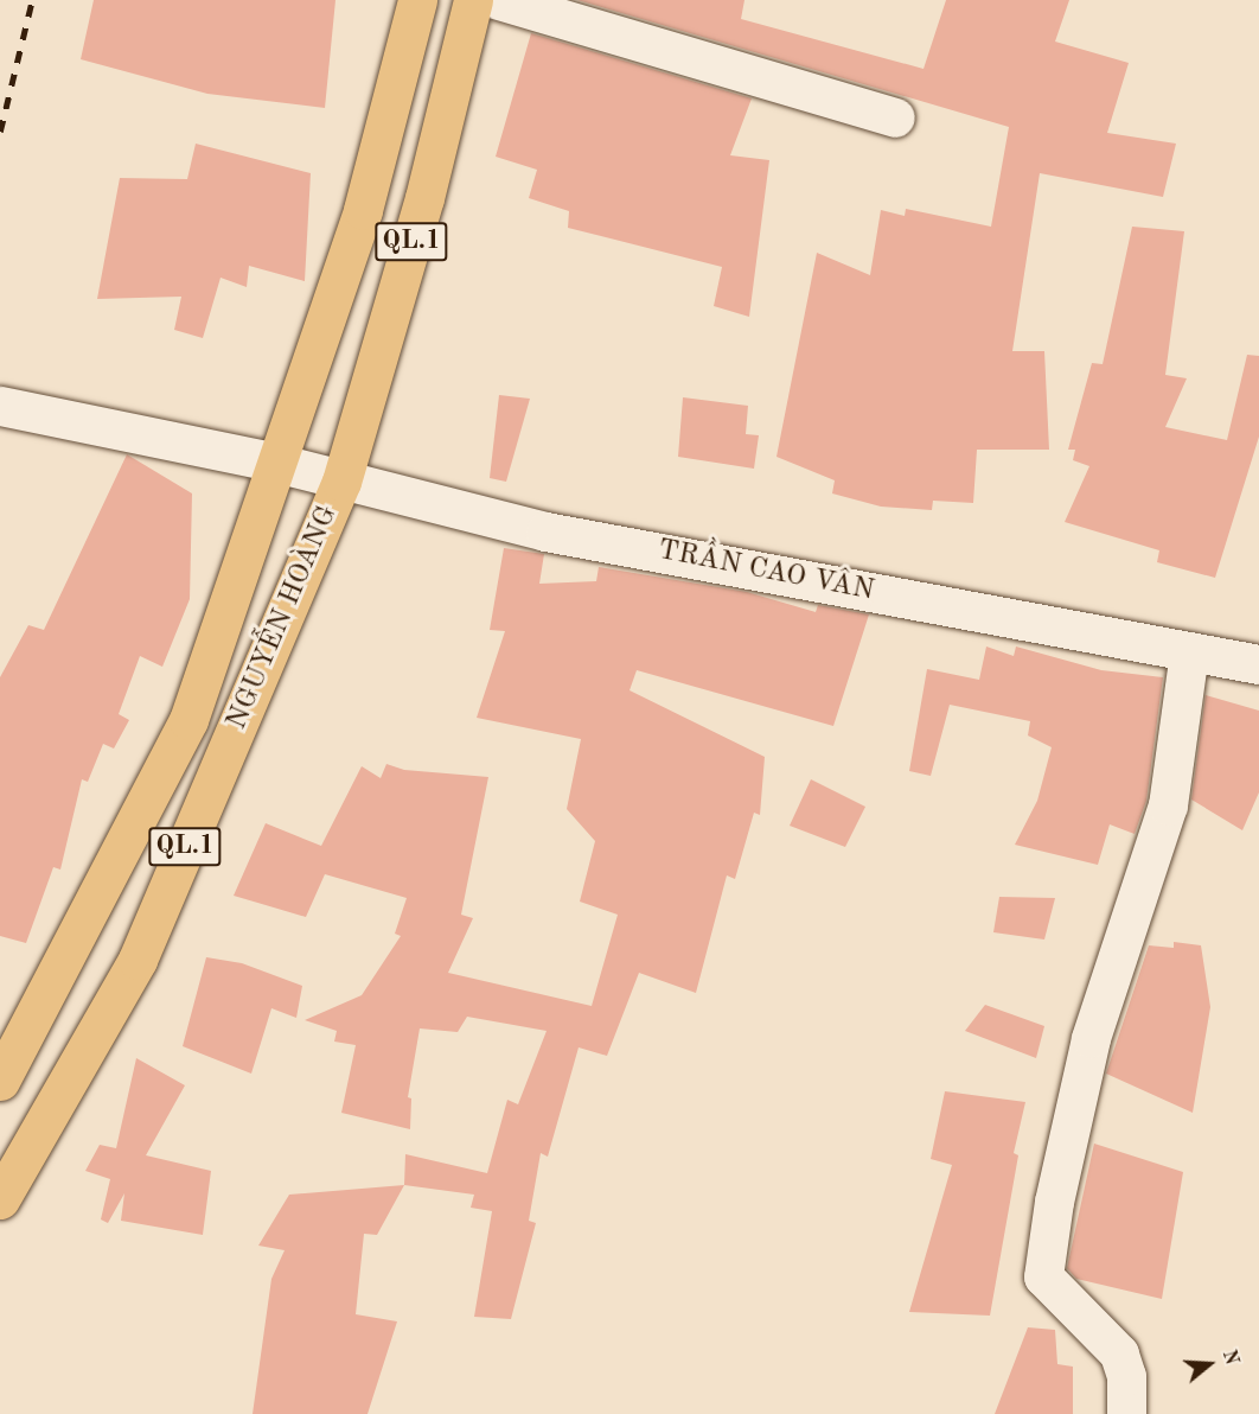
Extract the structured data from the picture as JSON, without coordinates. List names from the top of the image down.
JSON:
{
  "streets": {
    "highway": ["QL.1", "NGUYỄN HOÀNG"],
    "main road": ["TRẦN CAO VÂN"]
  },
  "crossings": [
    ["TRẦN CAO VÂN", "NGUYỄN HOÀNG"]
  ],
  "north": "right"
}
